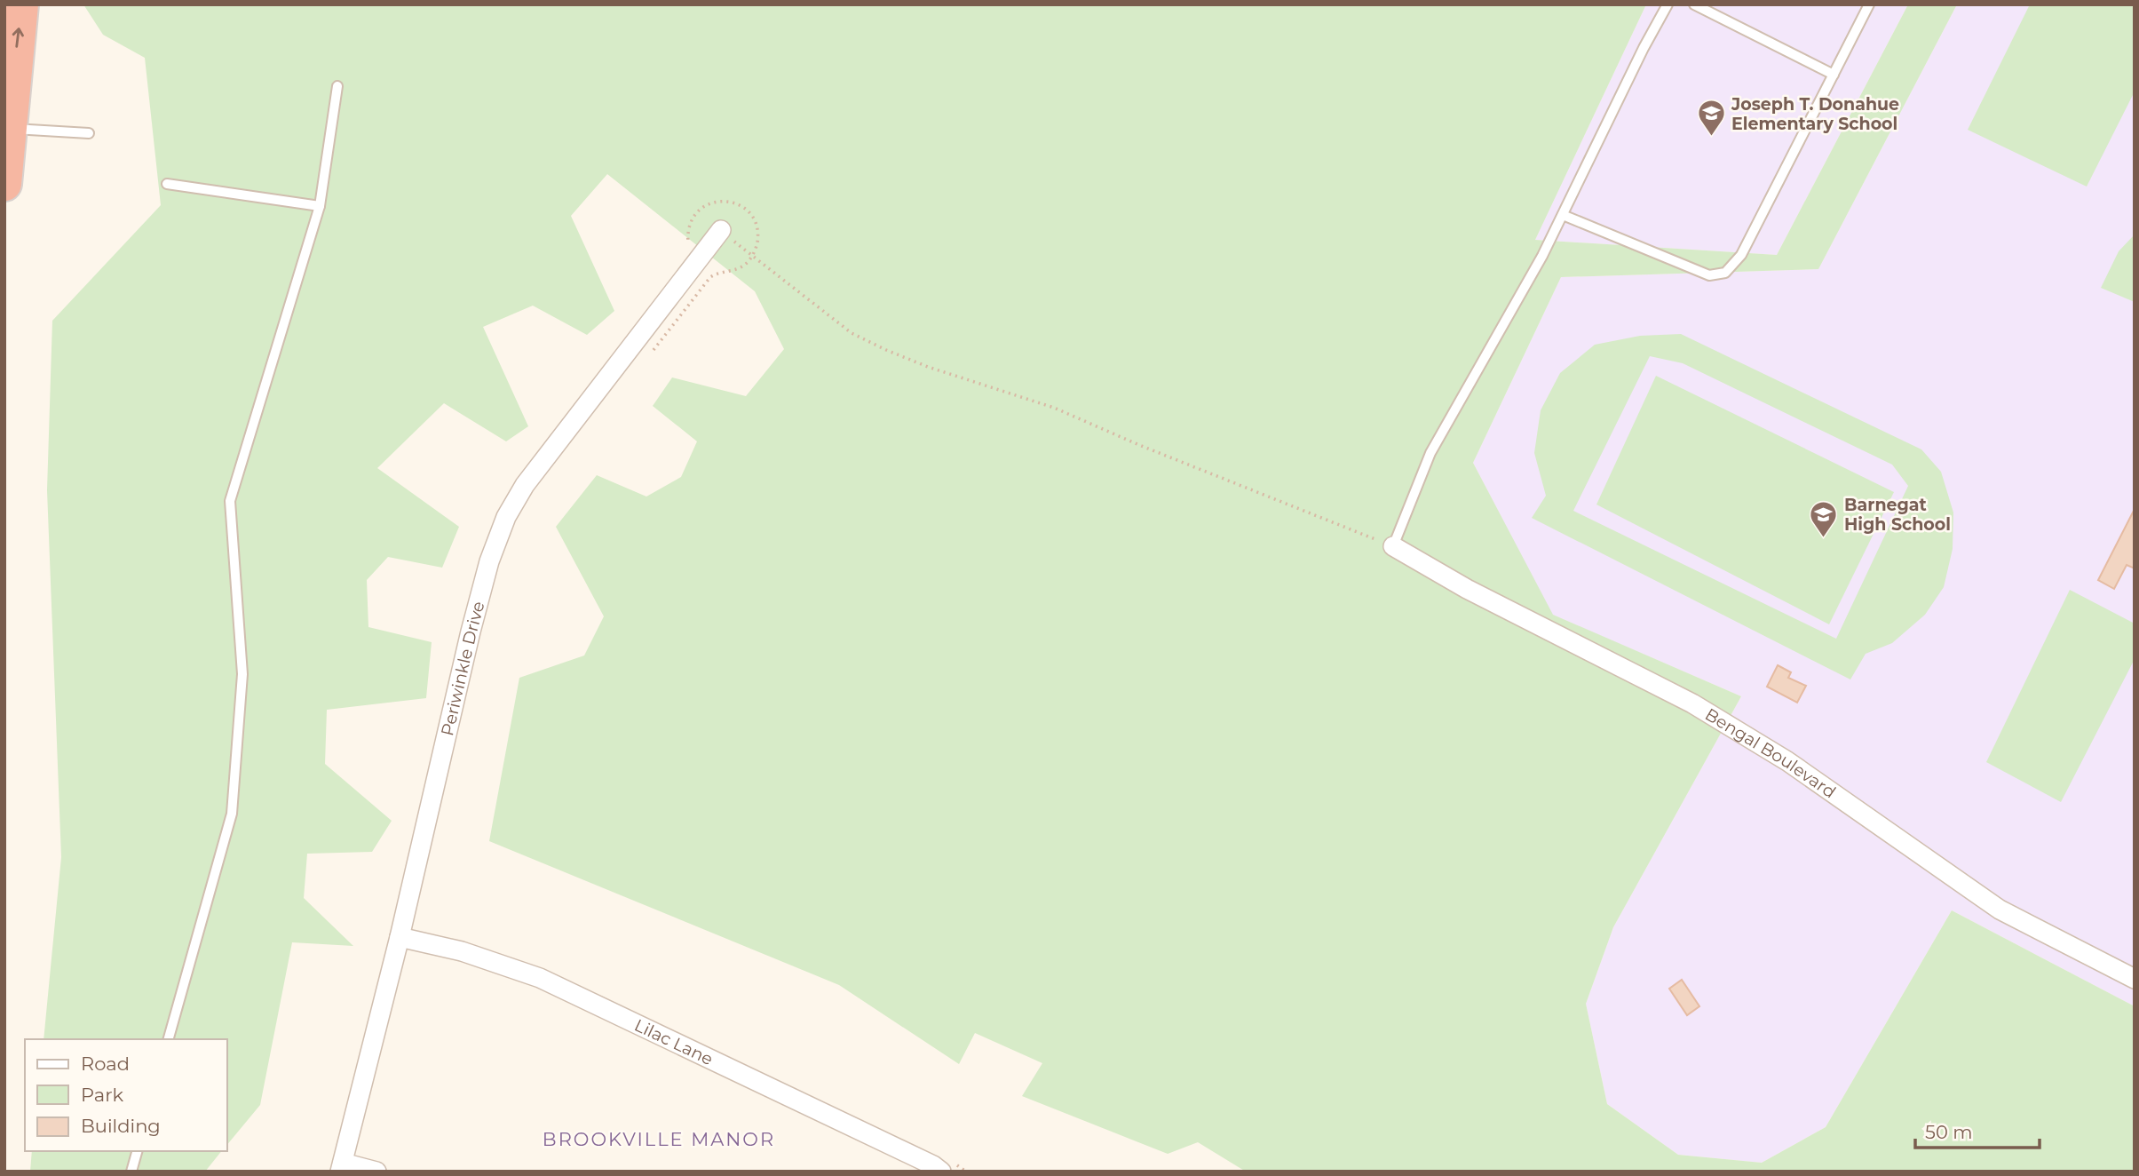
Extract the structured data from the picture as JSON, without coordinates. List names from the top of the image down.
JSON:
{
  "streets": {
    "street": ["Periwinkle Drive", "Bengal Boulevard", "Lilac Lane"]
  },
  "crossings": [
    ["Periwinkle Drive", "Lilac Lane"]
  ],
  "districts": ["BROOKVILLE MANOR"],
  "places": {
    "school or university": ["Joseph T. Donahue Elementary School", "Barnegat High School"]
  },
  "legend": ["Road", "Park", "Building"],
  "scale_bar": "50 m"
}
